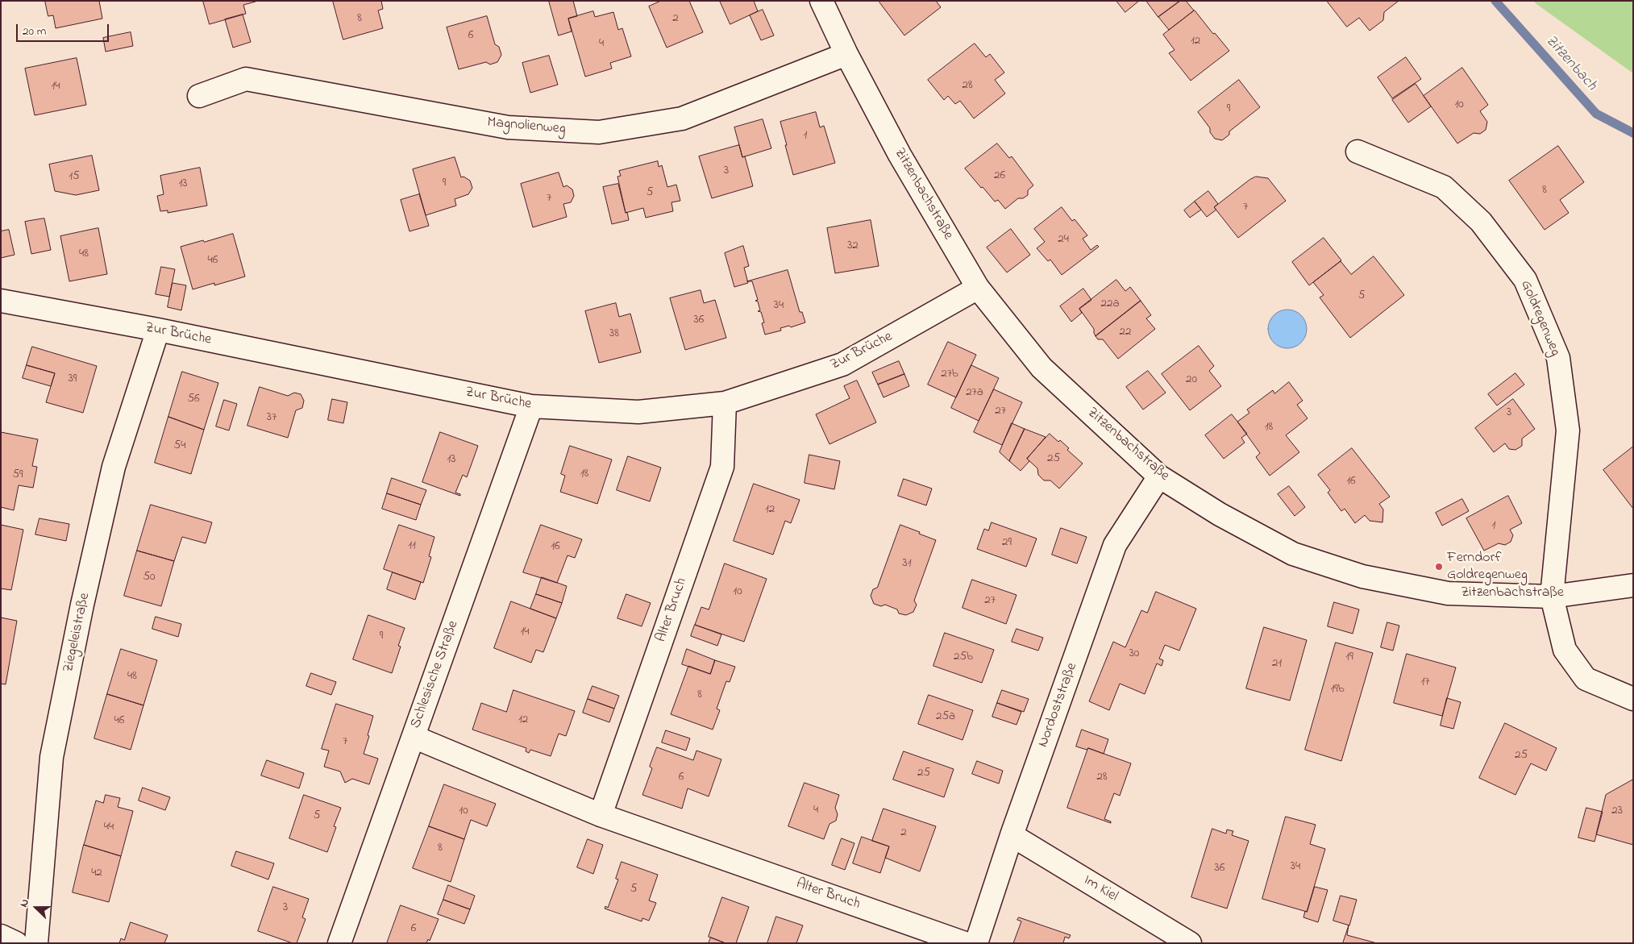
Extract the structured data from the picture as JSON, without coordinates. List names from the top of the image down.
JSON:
{
  "streets": {
    "street": [
      "Magnolienweg",
      "Zitzenbachstraße",
      "Goldregenweg",
      "Zur Brüche",
      "Alter Bruch",
      "Ziegeleistraße",
      "Schlesische Straße",
      "Nordoststraße",
      "Im Kiel"
    ]
  },
  "crossings": [
    ["Magnolienweg", "Zitzenbachstraße"],
    ["Zitzenbachstraße", "Goldregenweg"],
    ["Zitzenbachstraße", "Zur Brüche"],
    ["Zitzenbachstraße", "Nordoststraße"],
    ["Zur Brüche", "Alter Bruch"],
    ["Zur Brüche", "Ziegeleistraße"],
    ["Zur Brüche", "Schlesische Straße"],
    ["Alter Bruch", "Schlesische Straße"],
    ["Nordoststraße", "Im Kiel"]
  ],
  "water": ["Zitzenbach"],
  "places": ["Ferndorf Goldregenweg"],
  "house_numbers": [
    "8",
    "2",
    "6",
    "12",
    "4",
    "28",
    "14",
    "10",
    "9",
    "1",
    "3",
    "26",
    "15",
    "9",
    "13",
    "8",
    "5",
    "7",
    "7",
    "24",
    "32",
    "48",
    "46",
    "5",
    "22a",
    "34",
    "36",
    "22",
    "38",
    "27b",
    "39",
    "20",
    "27a",
    "56",
    "27",
    "3",
    "37",
    "18",
    "54",
    "25",
    "13",
    "18",
    "59",
    "16",
    "12",
    "1",
    "29",
    "11",
    "16",
    "31",
    "50",
    "10",
    "27",
    "14",
    "9",
    "30",
    "25b",
    "19",
    "21",
    "48",
    "17",
    "19b",
    "8",
    "25a",
    "12",
    "46",
    "7",
    "25",
    "25",
    "6",
    "28",
    "4",
    "10",
    "23",
    "5",
    "44",
    "2",
    "8",
    "34",
    "36",
    "42",
    "5",
    "3",
    "6"
  ],
  "scale_bar": "20 m",
  "north": "left"
}
